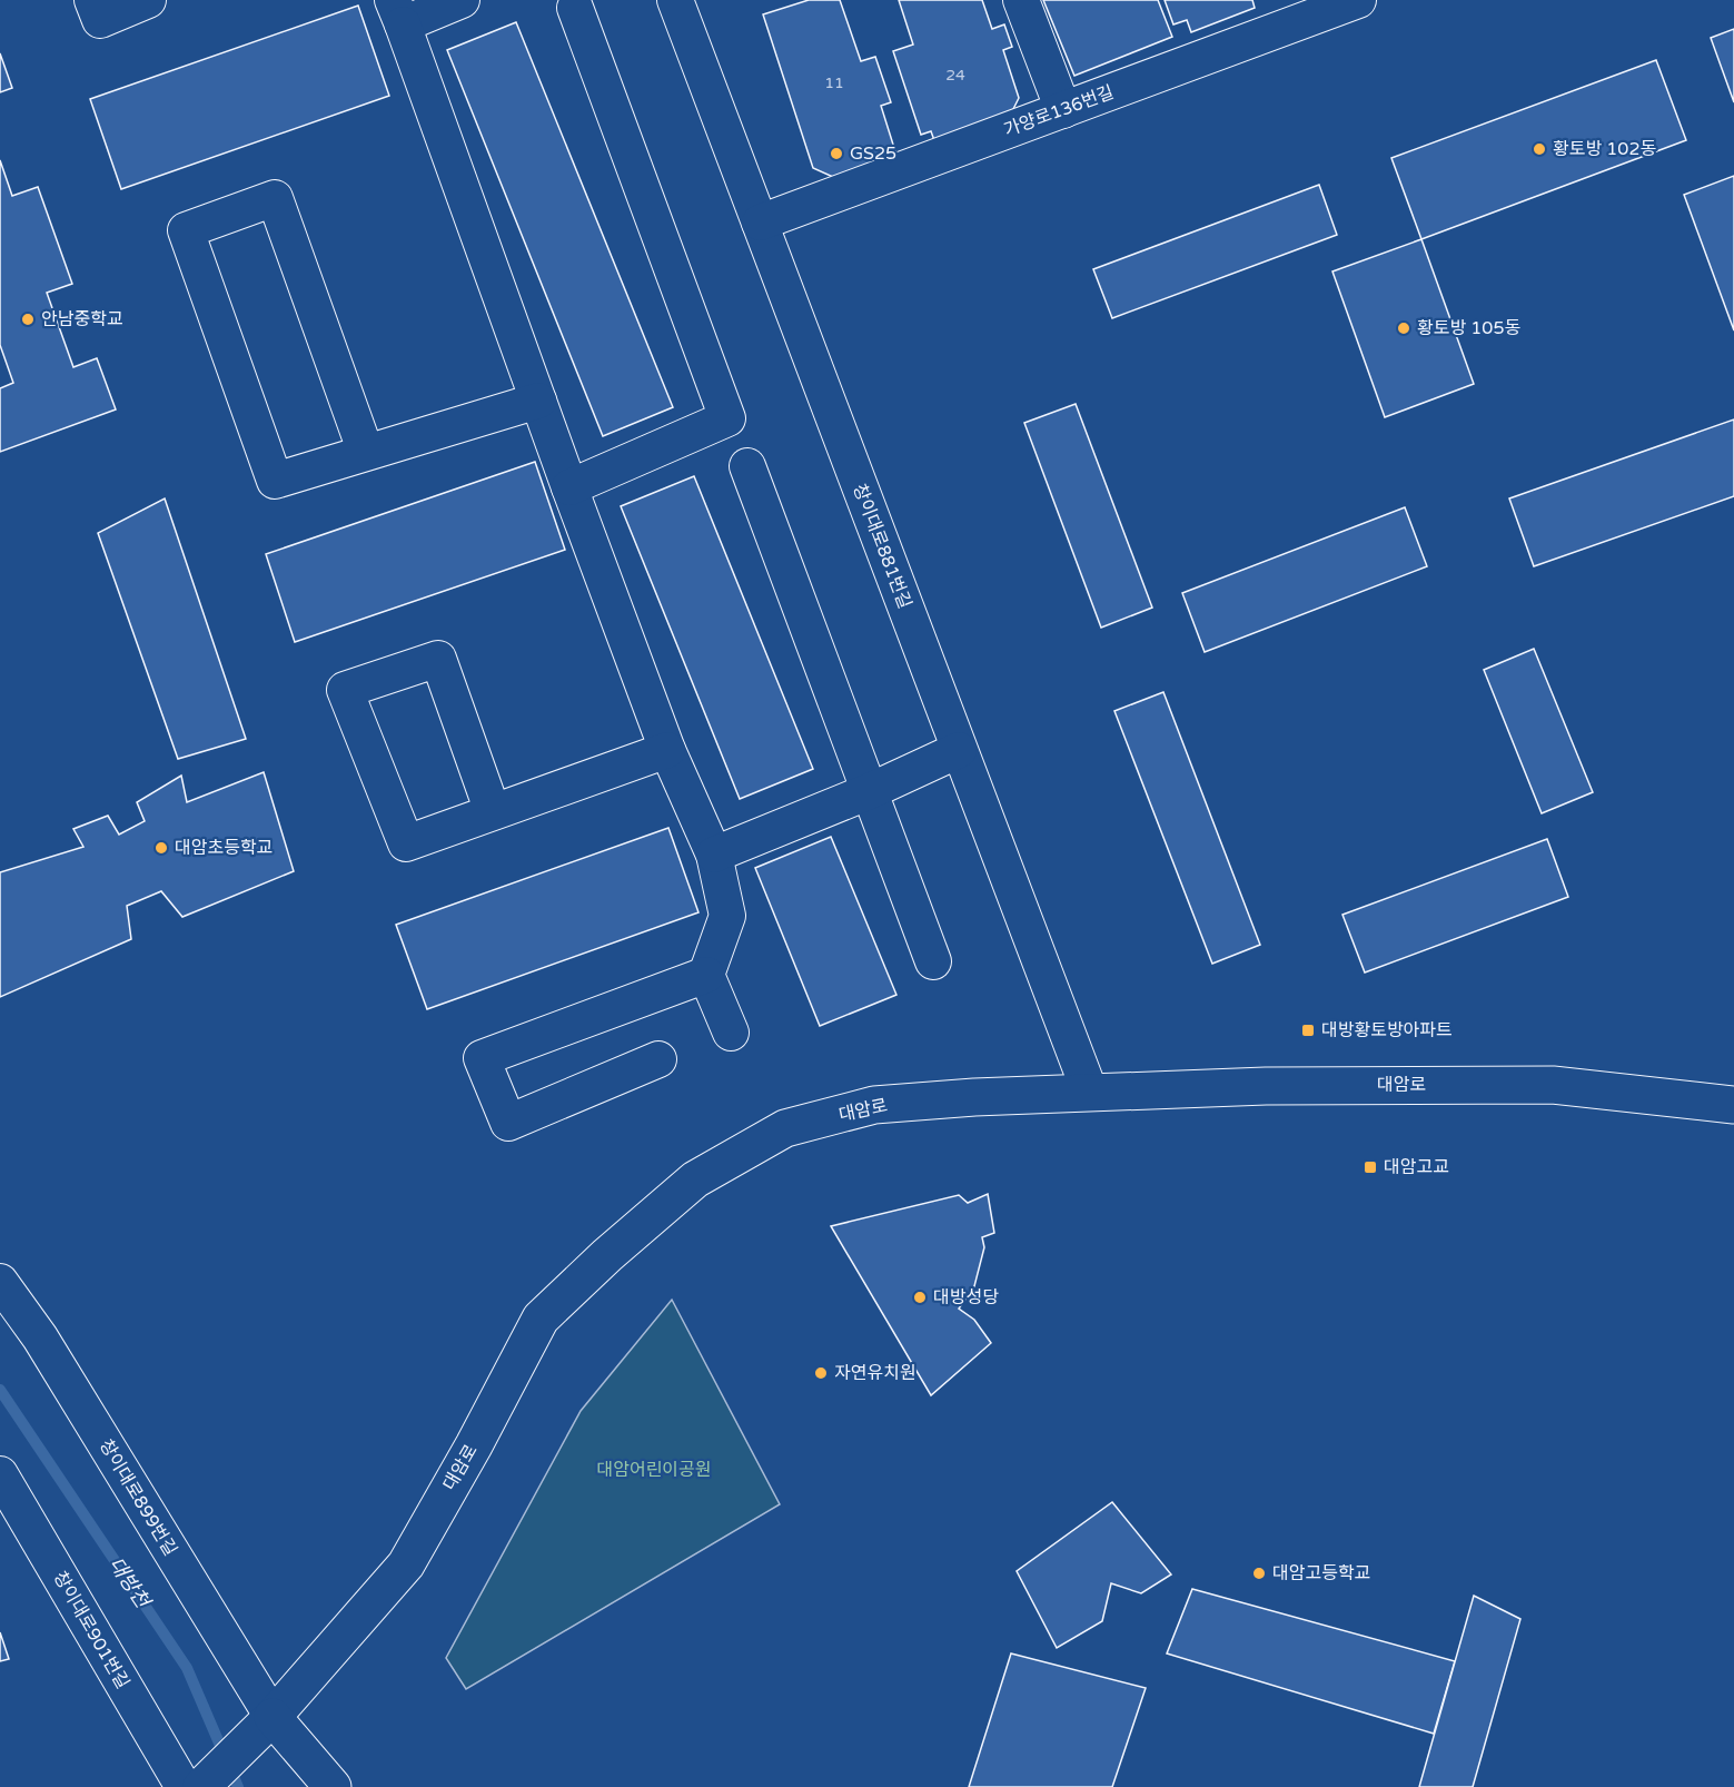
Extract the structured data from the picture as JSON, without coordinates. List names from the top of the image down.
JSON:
{
  "streets": {
    "main road": ["대암로"],
    "street": [
      "가양로136번길",
      "창이대로881번길",
      "창이대로899번길",
      "창이대로901번길"
    ]
  },
  "crossings": [
    ["가양로136번길", "창이대로881번길"],
    ["창이대로881번길", "대암로"],
    ["대암로", "창이대로899번길"]
  ],
  "water": ["대방천"],
  "parks": ["대암어린이공원"],
  "places": {
    "other": [
      "황토방 102동",
      "GS25",
      "안남중학교",
      "황토방 105동",
      "대암초등학교",
      "대방성당",
      "자연유치원",
      "대암고등학교"
    ],
    "transit": ["대방황토방아파트", "대암고교"]
  },
  "house_numbers": ["24", "11"]
}
